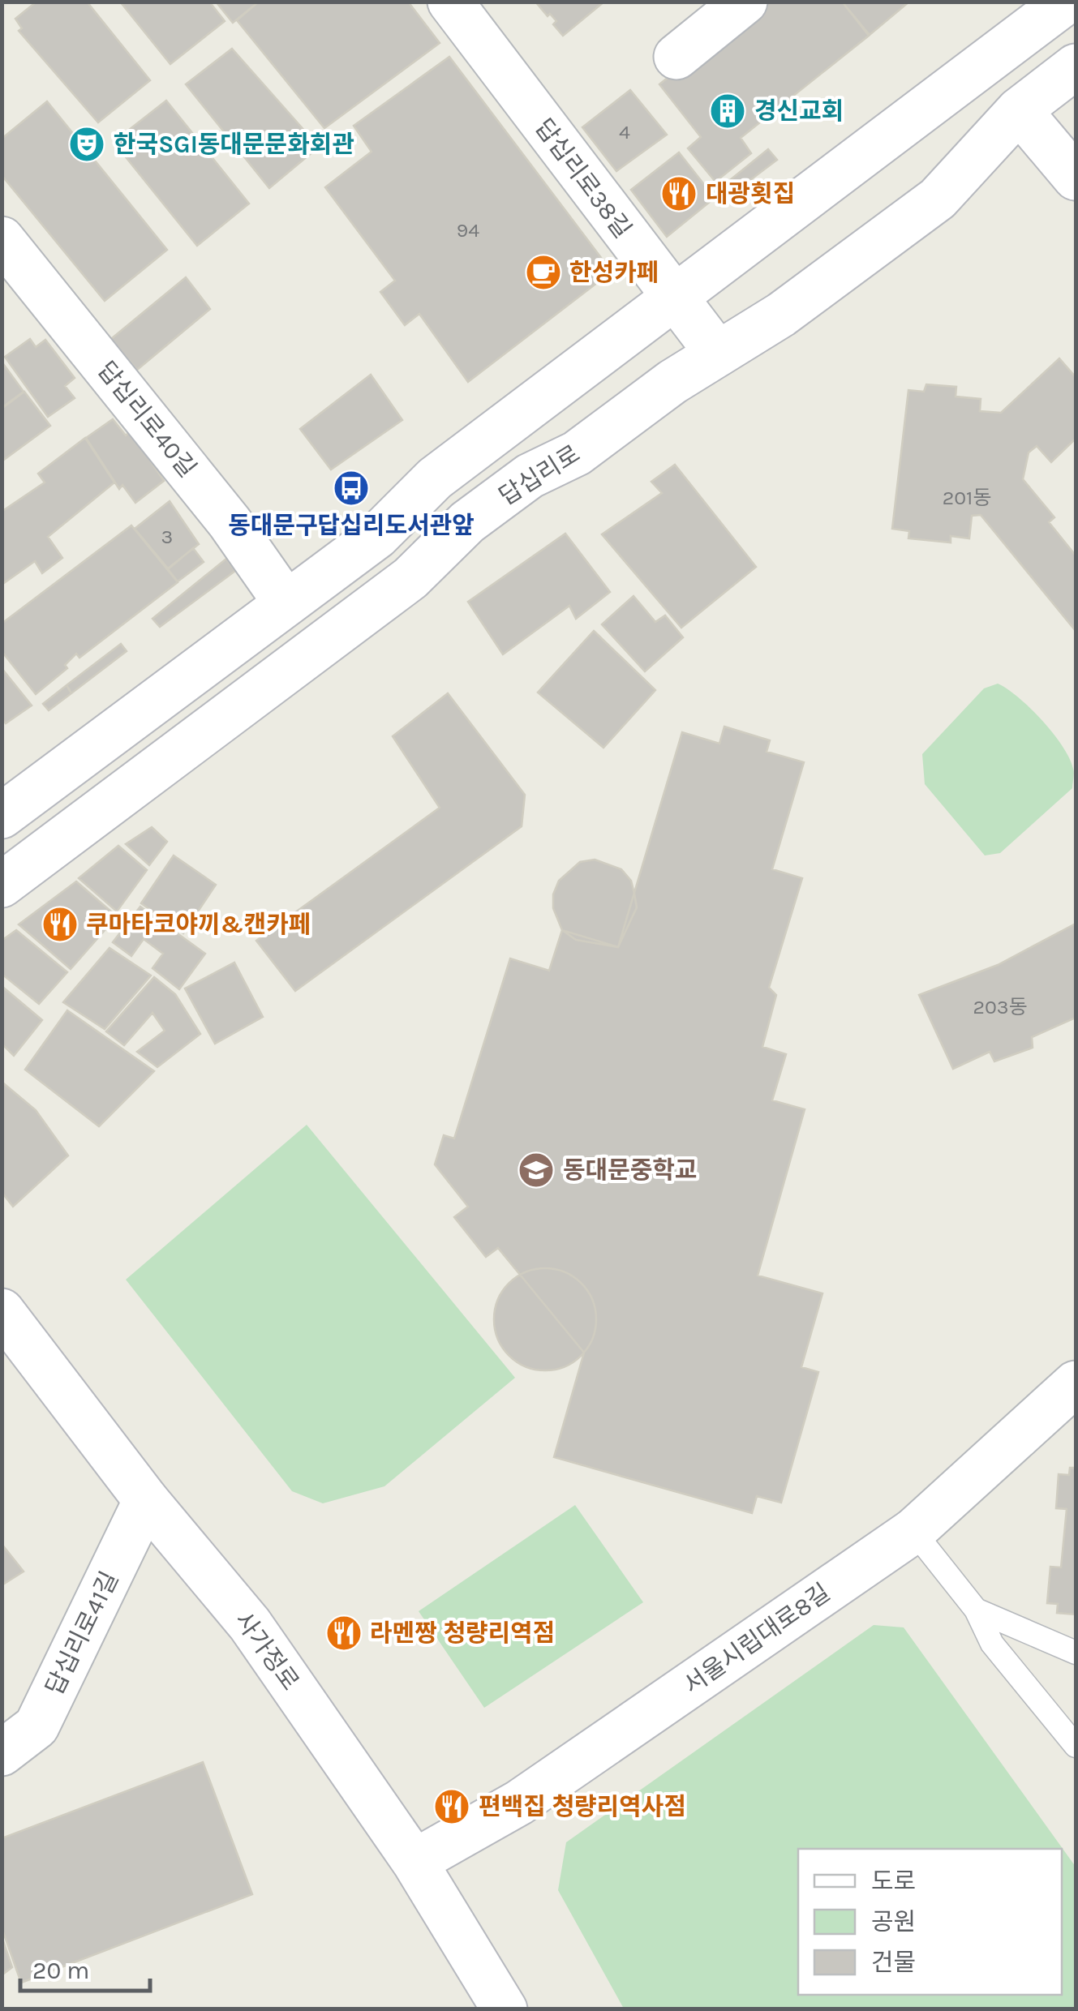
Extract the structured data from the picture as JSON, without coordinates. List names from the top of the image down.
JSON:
{
  "streets": {
    "main road": [
      "답십리로38길",
      "답십리로40길",
      "답십리로",
      "답십리로41길",
      "서울시립대로8길",
      "사가정로"
    ]
  },
  "crossings": [
    ["답십리로38길", "답십리로"],
    ["답십리로41길", "사가정로"],
    ["서울시립대로8길", "사가정로"]
  ],
  "places": {
    "building": ["경신교회"],
    "theatre": ["한국SGI동대문문화회관"],
    "restaurant": [
      "대광횟집",
      "쿠마타코야끼&캔카페",
      "라멘짱 청량리역점",
      "편백집 청량리역사점"
    ],
    "cafe": ["한성카페"],
    "bus stop": ["동대문구답십리도서관앞"],
    "school or university": ["동대문중학교"]
  },
  "house_numbers": [
    "4",
    "94",
    "201동",
    "3",
    "203동"
  ],
  "legend": ["도로", "공원", "건물"],
  "scale_bar": "20 m"
}
